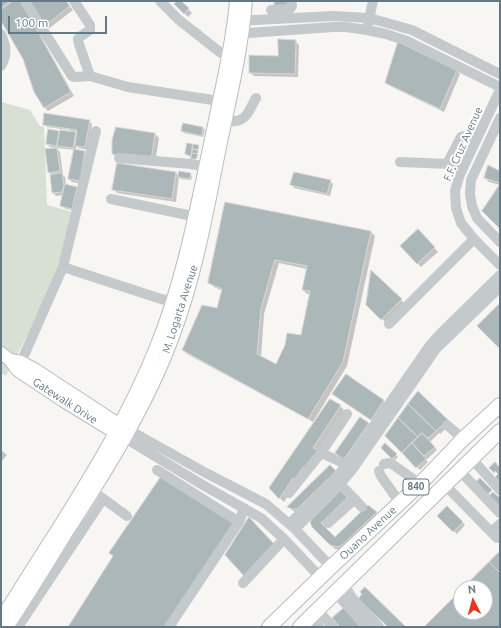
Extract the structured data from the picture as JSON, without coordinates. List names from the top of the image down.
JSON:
{
  "streets": {
    "highway": ["840", "Ouano Avenue"],
    "main road": ["M. Logarta Avenue", "Gatewalk Drive"],
    "street": ["F.F. Cruz Avenue"]
  },
  "crossings": [
    ["M. Logarta Avenue", "Gatewalk Drive"]
  ],
  "scale_bar": "100 m",
  "north": "top"
}
